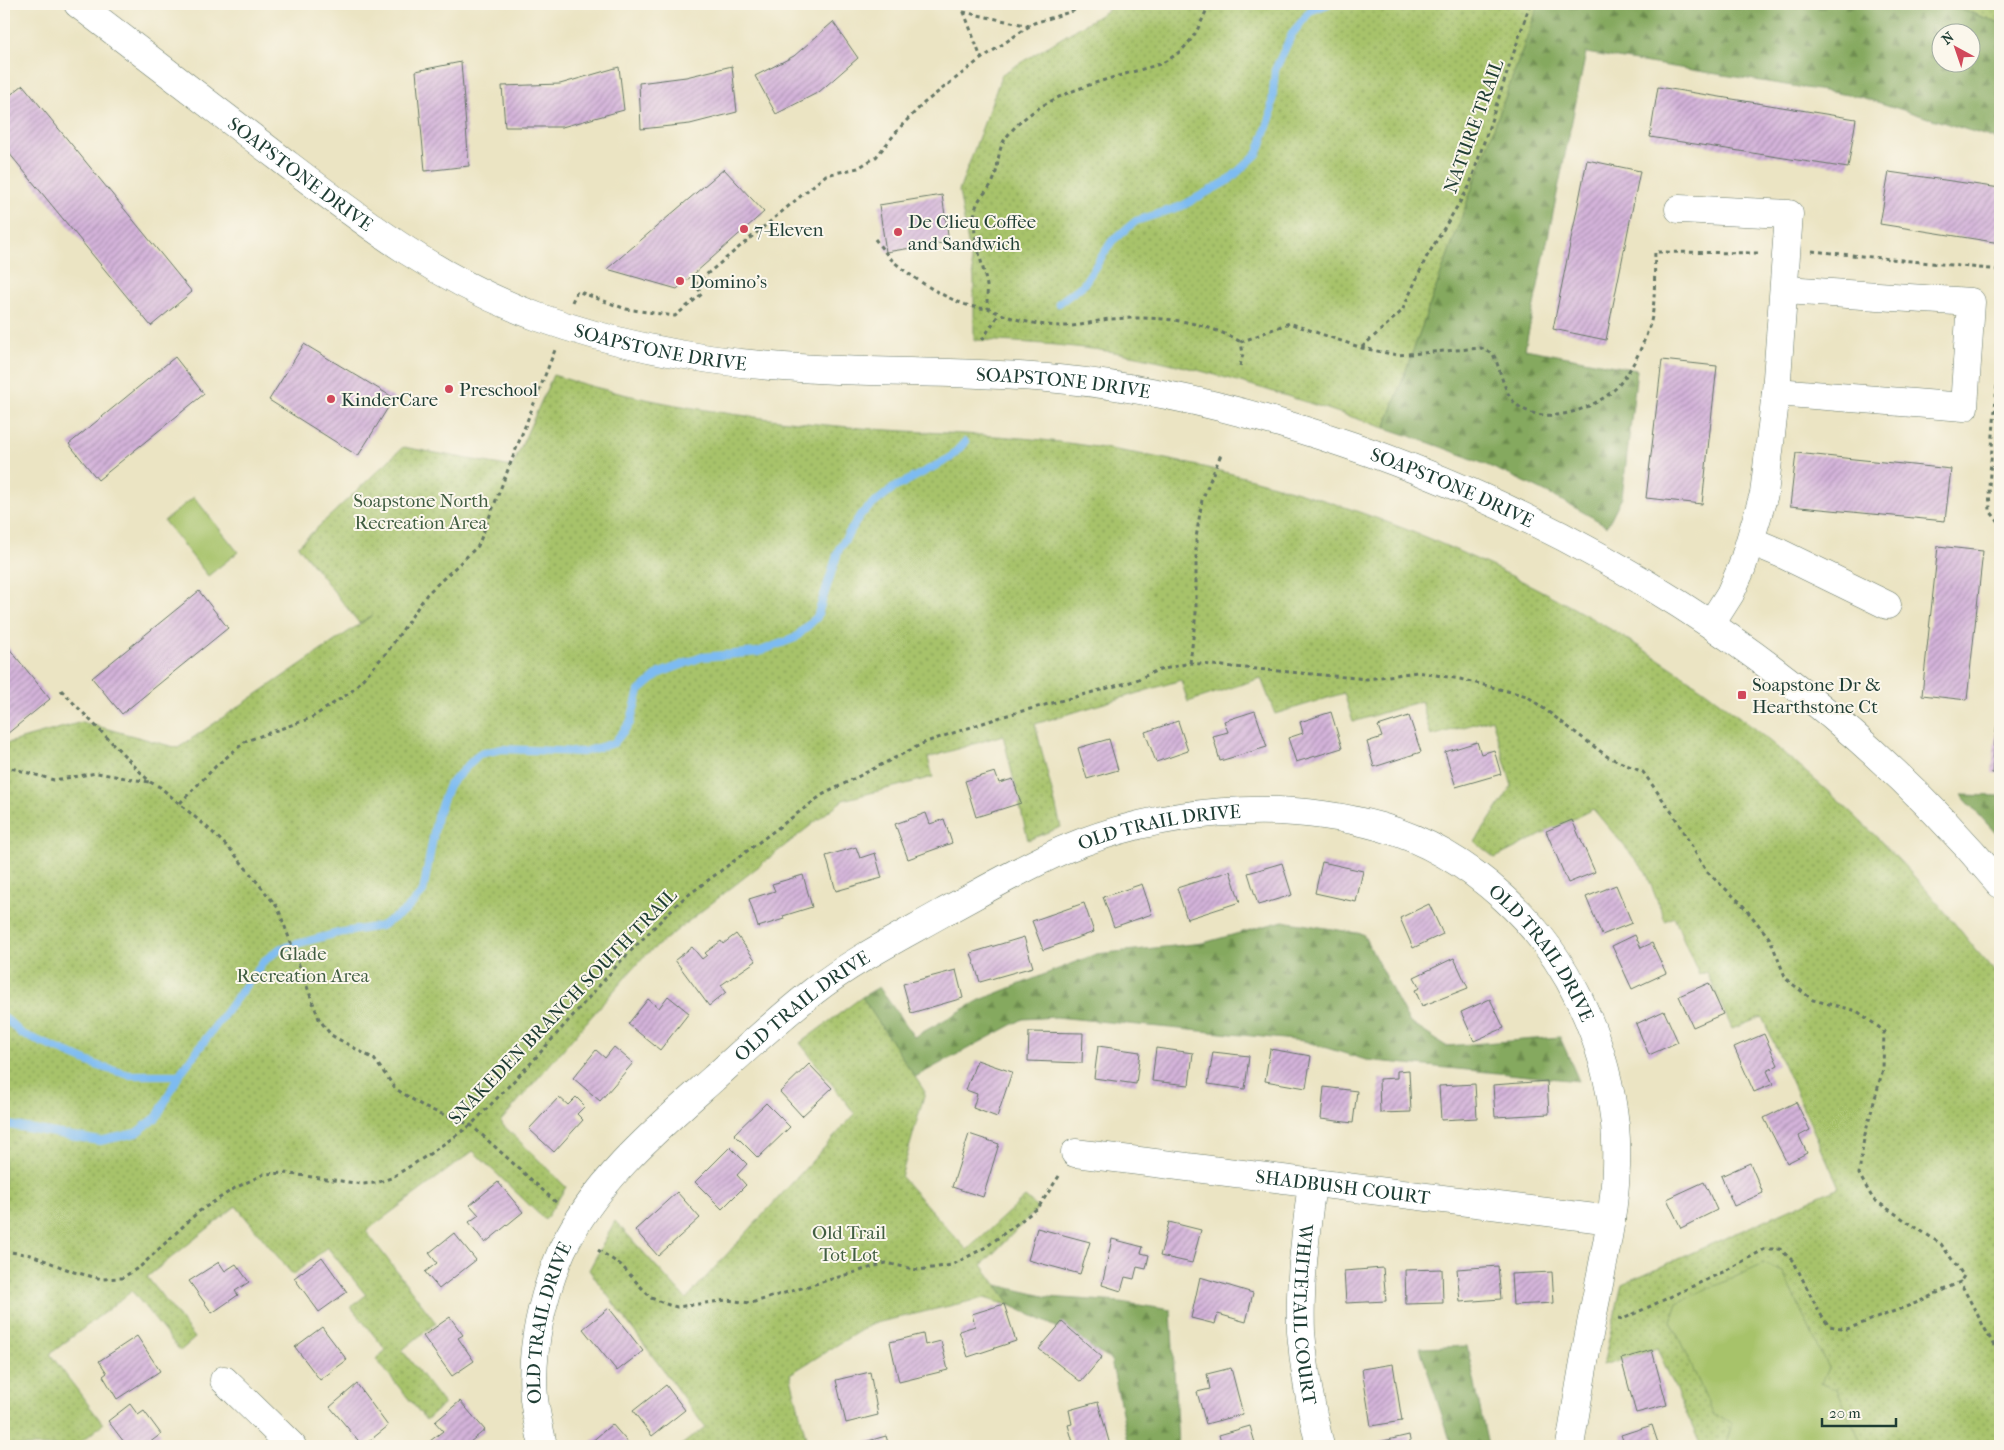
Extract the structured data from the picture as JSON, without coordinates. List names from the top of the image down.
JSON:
{
  "streets": {
    "street": [
      "SOAPSTONE DRIVE",
      "OLD TRAIL DRIVE",
      "SHADBUSH COURT",
      "WHITETAIL COURT"
    ],
    "path": ["NATURE TRAIL", "SNAKEDEN BRANCH SOUTH TRAIL"]
  },
  "crossings": [
    ["OLD TRAIL DRIVE", "SHADBUSH COURT"],
    ["SHADBUSH COURT", "WHITETAIL COURT"]
  ],
  "parks": ["Soapstone North Recreation Area", "Glade Recreation Area", "Old Trail Tot Lot"],
  "places": {
    "other": [
      "7-Eleven",
      "De Clieu Coffee and Sandwich",
      "Domino's",
      "Preschool",
      "KinderCare"
    ],
    "transit": ["Soapstone Dr & Hearthstone Ct"]
  },
  "scale_bar": "20 m",
  "north": "top left"
}
